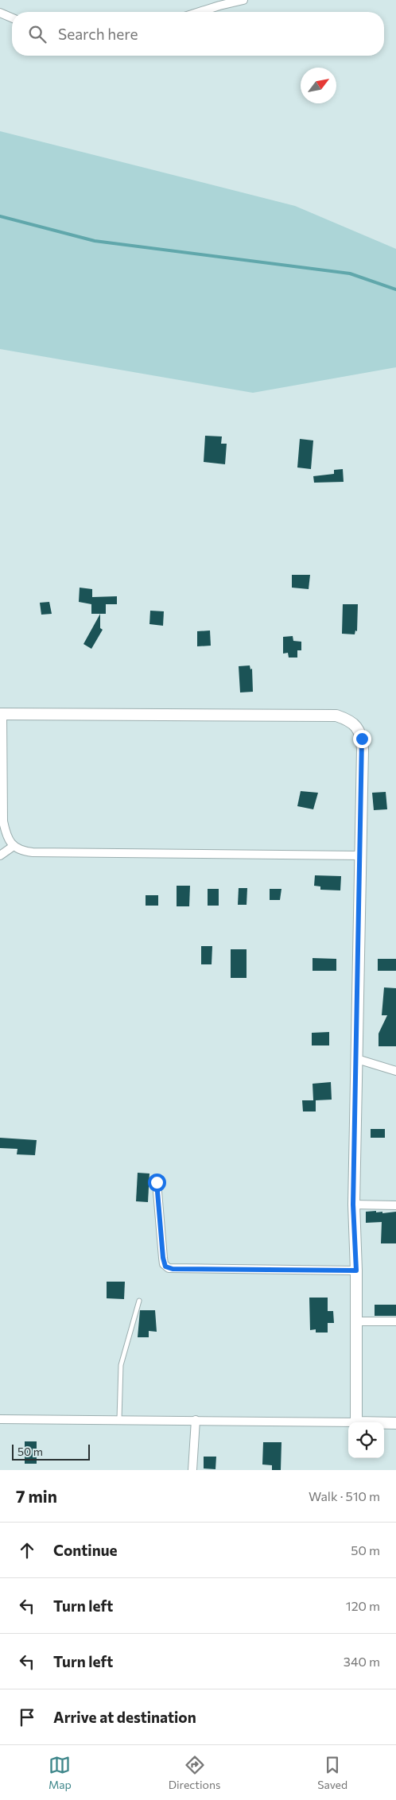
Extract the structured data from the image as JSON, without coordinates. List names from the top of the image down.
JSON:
{
  "scale_bar": "50 m",
  "north": "top right",
  "page": {
    "search": "Search here",
    "scale": "50 m",
    "heading": ["7 min", "Walk · 510 m"],
    "list": [
      ["Continue", "50 m"],
      ["Turn left", "120 m"],
      ["Turn left", "340 m"],
      "Arrive at destination"
    ],
    "nav": ["Map", "Directions", "Saved"]
  }
}
